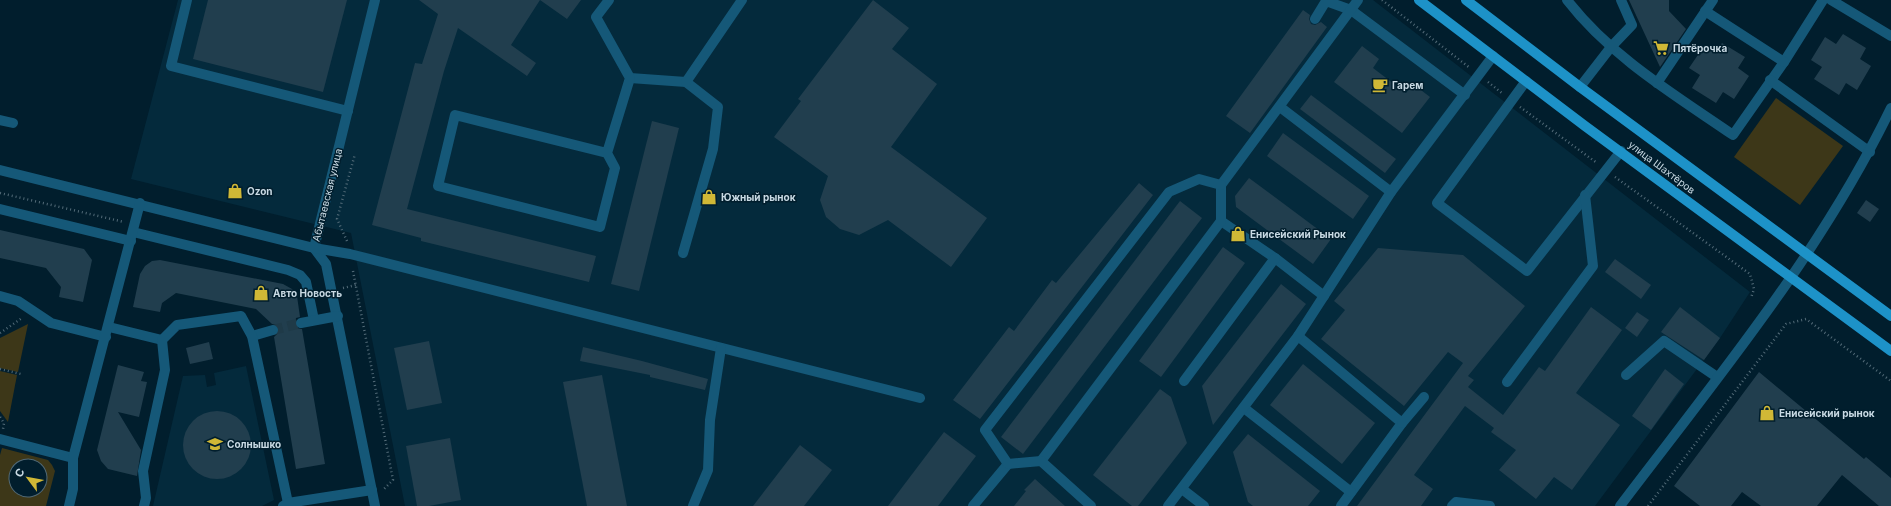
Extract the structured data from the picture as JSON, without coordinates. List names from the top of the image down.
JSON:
{
  "streets": {
    "main road": ["улица Шахтёров"],
    "street": ["Абытаевская улица"]
  },
  "places": {
    "supermarket": ["Пятёрочка"],
    "cafe": ["Гарем"],
    "shop": [
      "Ozon",
      "Южный рынок",
      "Енисейский Рынок",
      "Авто Новость",
      "Енисейский рынок"
    ],
    "school or university": ["Солнышко"]
  },
  "north": "top left"
}
